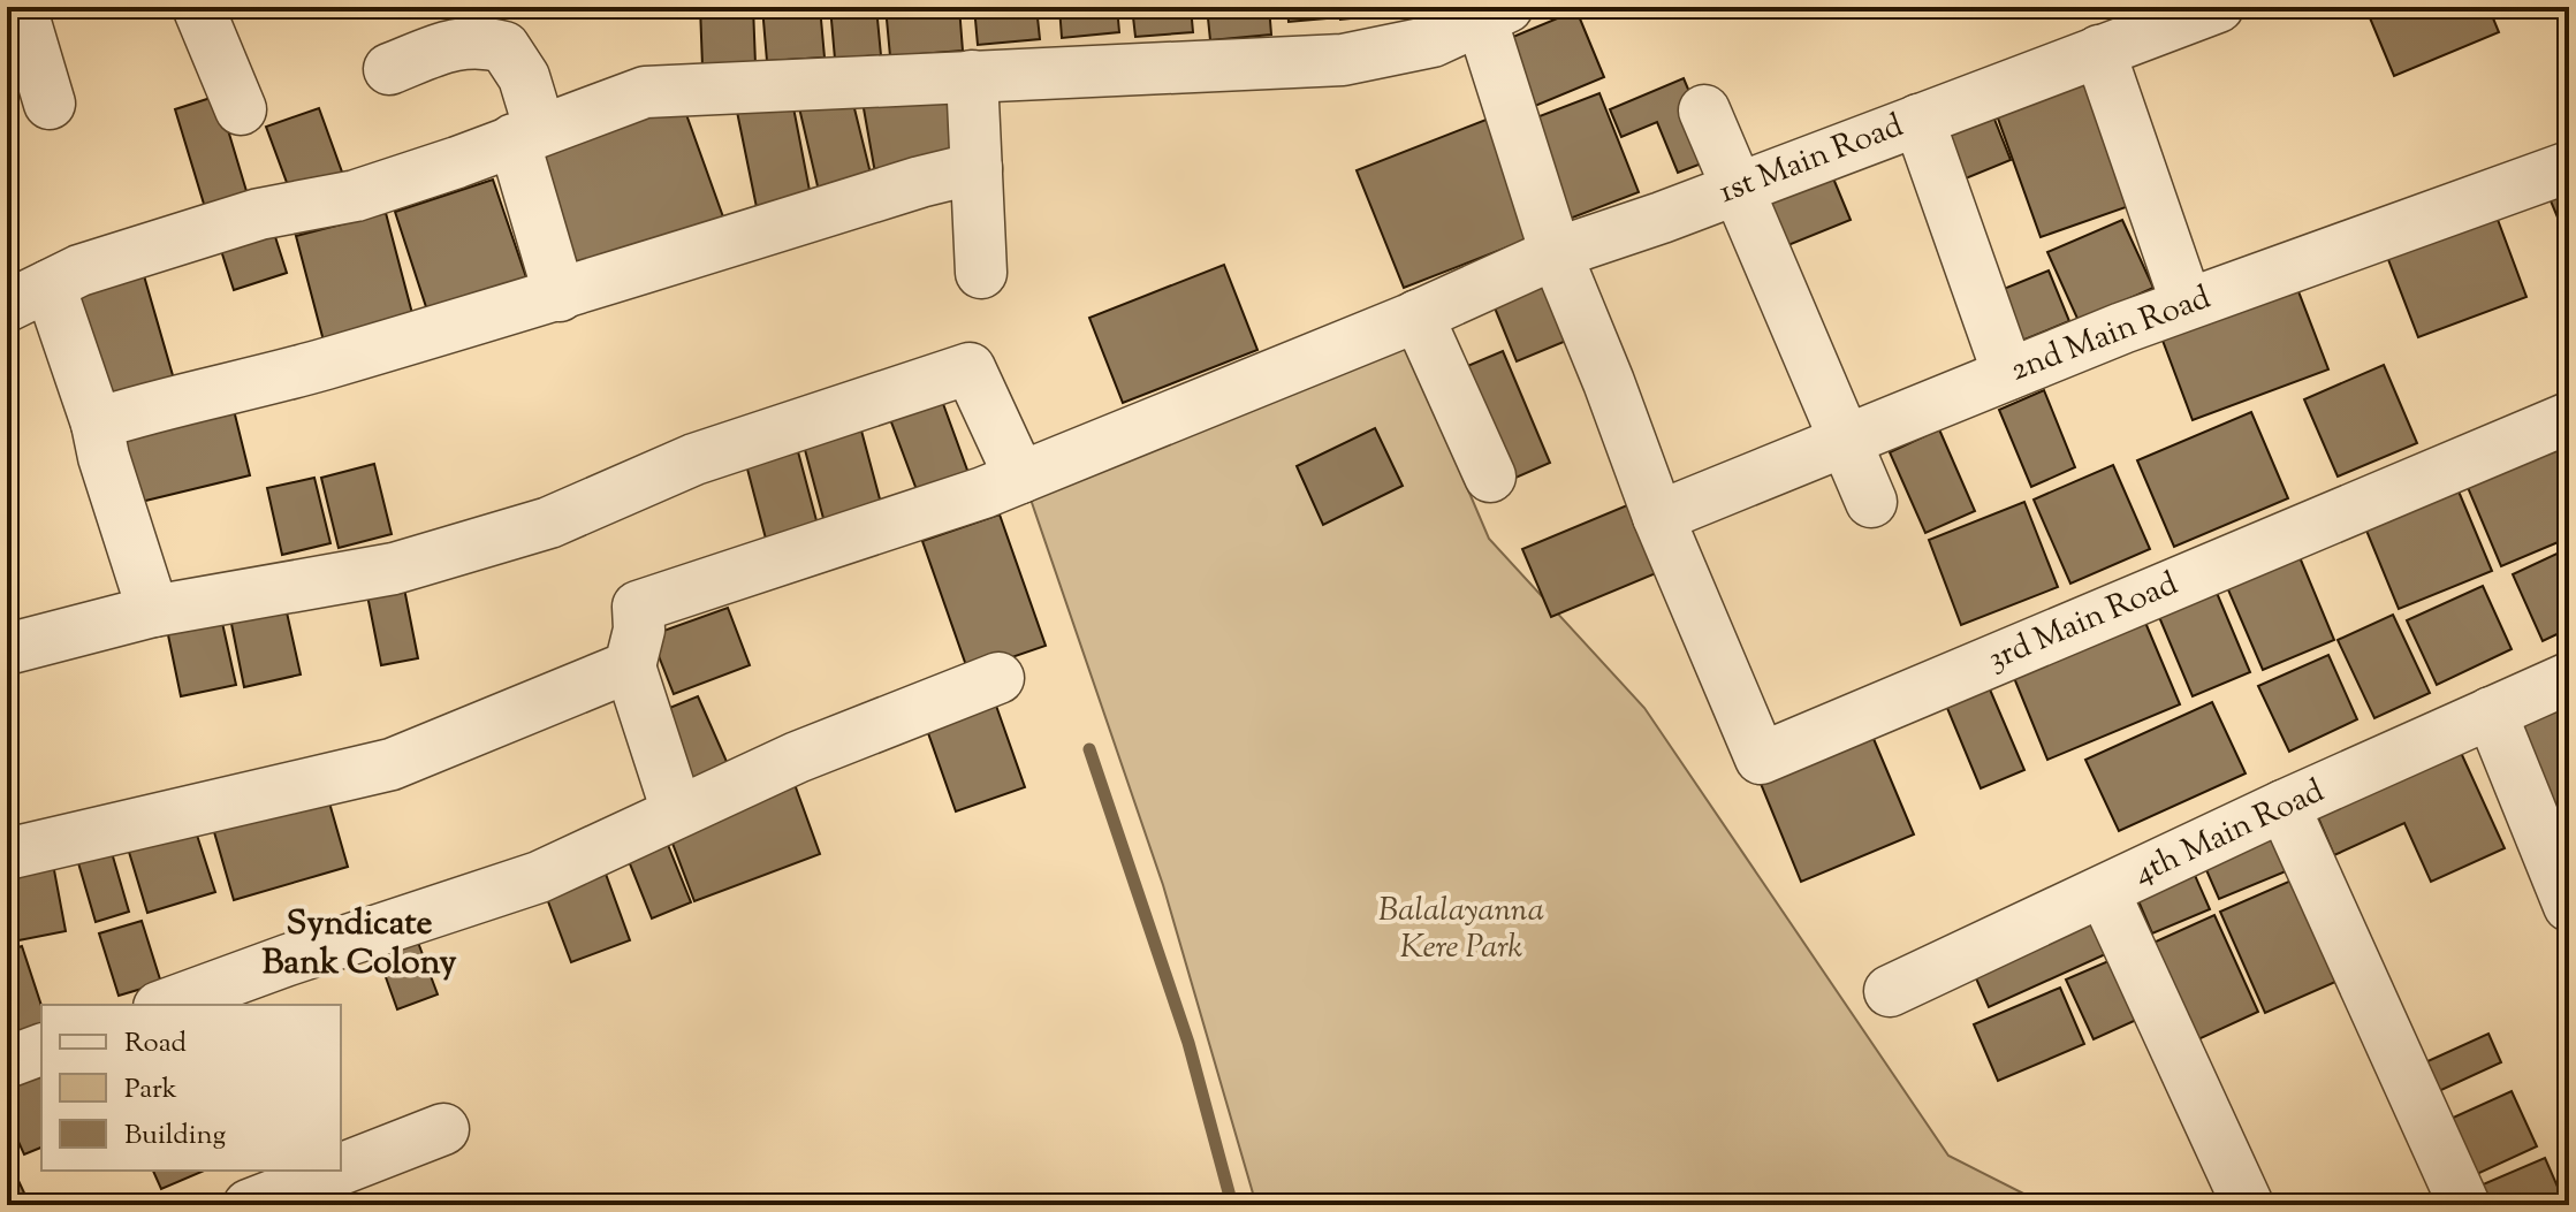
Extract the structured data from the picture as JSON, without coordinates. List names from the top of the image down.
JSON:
{
  "streets": {
    "street": [
      "1st Main Road",
      "2nd Main Road",
      "3rd Main Road",
      "4th Main Road"
    ]
  },
  "crossings": [
    ["2nd Main Road", "3rd Main Road"]
  ],
  "districts": ["Syndicate Bank Colony"],
  "parks": ["Balalayanna Kere Park"],
  "legend": ["Road", "Park", "Building"]
}
